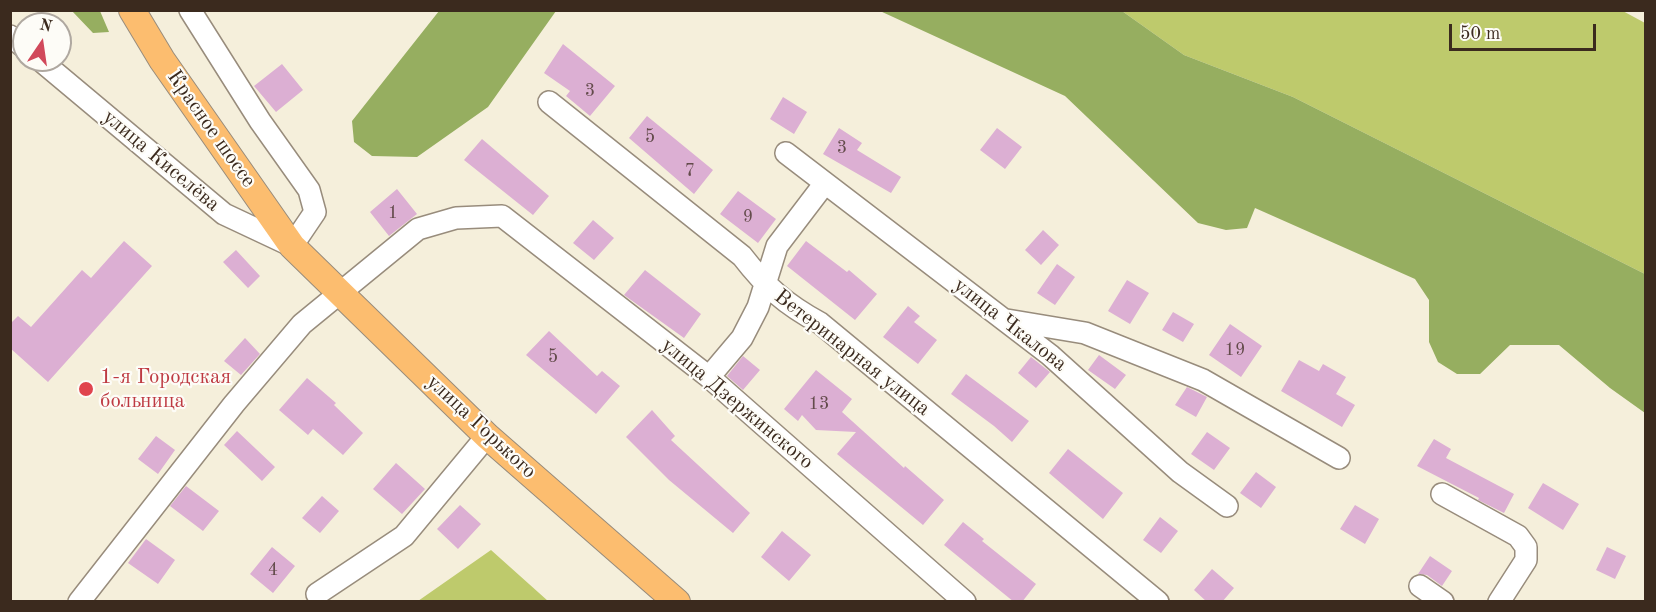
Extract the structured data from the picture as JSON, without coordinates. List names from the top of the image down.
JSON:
{
  "streets": {
    "main road": ["Красное шоссе", "улица Горького"],
    "street": [
      "улица Киселёва",
      "улица Чкалова",
      "Ветеринарная улица",
      "улица Дзержинского"
    ]
  },
  "crossings": [
    ["Красное шоссе", "улица Киселёва"],
    ["Красное шоссе", "улица Горького"],
    ["улица Киселёва", "улица Горького"],
    ["улица Дзержинского", "улица Горького"]
  ],
  "places": ["1-я Городская больница"],
  "house_numbers": [
    "3",
    "5",
    "3",
    "7",
    "1",
    "9",
    "19",
    "5",
    "13",
    "4"
  ],
  "scale_bar": "50 m",
  "north": "top"
}
